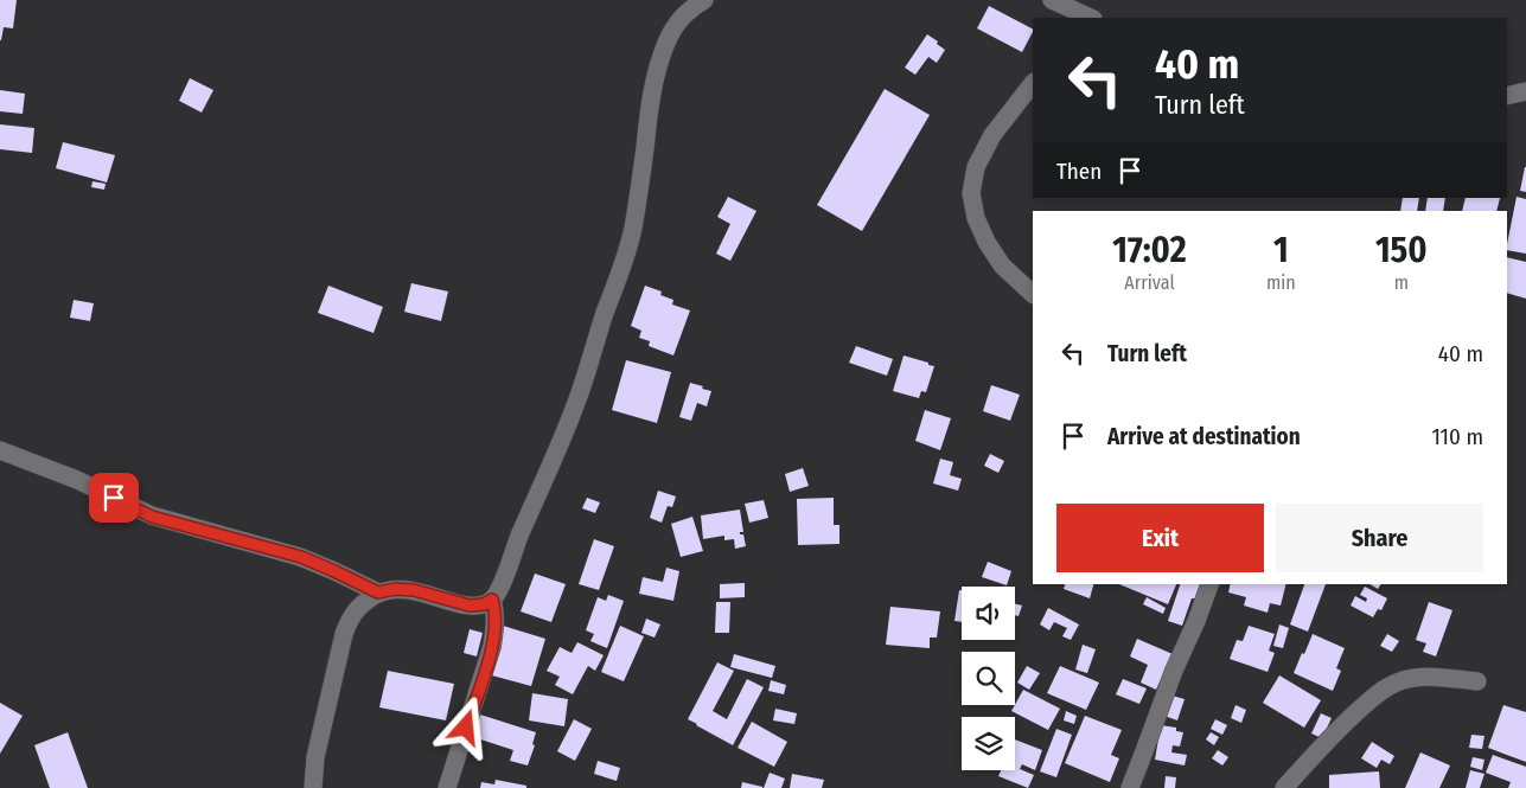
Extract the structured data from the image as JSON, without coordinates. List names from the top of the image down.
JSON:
{
  "page": {
    "turn": ["40 m", "Turn left"],
    "then": "Then",
    "eta": [
      "17:02",
      "Arrival",
      "1",
      "min",
      "150",
      "m"
    ],
    "list": [
      {
        "name": "Turn left",
        "value": "40 m"
      },
      {
        "name": "Arrive at destination",
        "value": "110 m"
      }
    ],
    "buttons": ["Exit", "Share"]
  }
}
